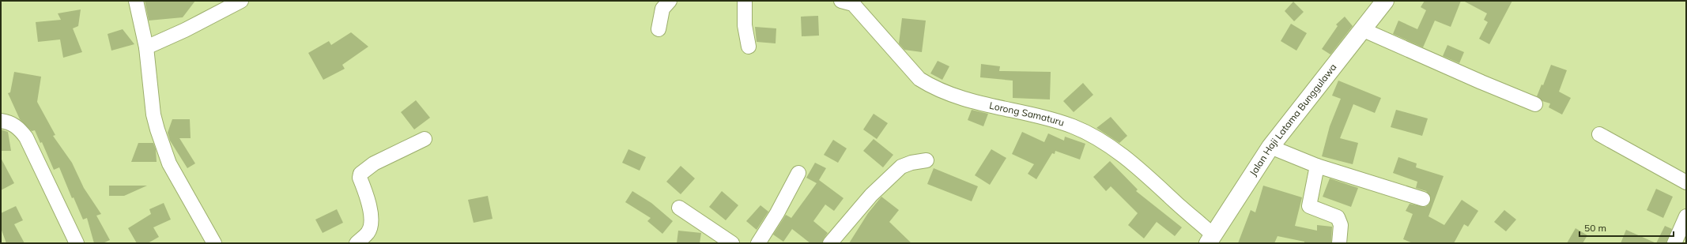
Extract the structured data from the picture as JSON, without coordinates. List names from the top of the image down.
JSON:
{
  "streets": {
    "main road": ["Jalan Haji Latama Bunggulawa"],
    "street": ["Lorong Samaturu"]
  },
  "crossings": [
    ["Lorong Samaturu", "Jalan Haji Latama Bunggulawa"]
  ],
  "scale_bar": "50 m"
}
